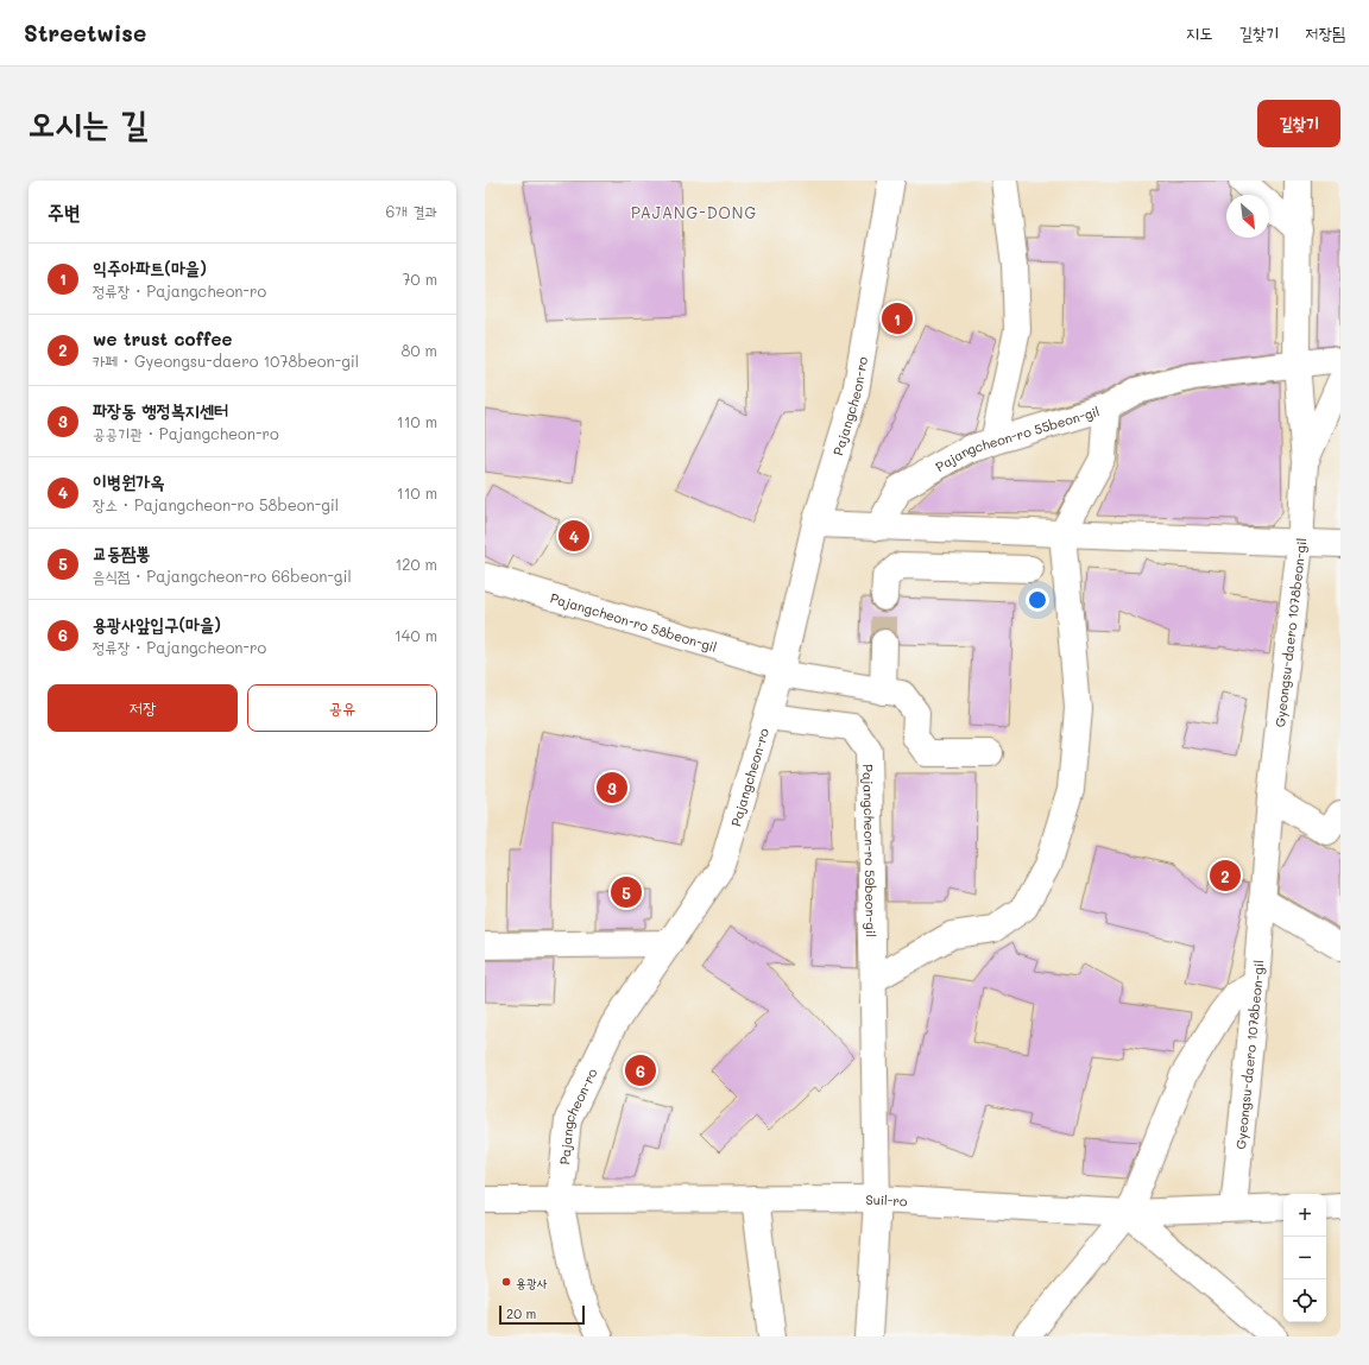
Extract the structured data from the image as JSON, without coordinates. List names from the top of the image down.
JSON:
{
  "streets": {
    "street": [
      "Pajangcheon-ro",
      "Pajangcheon-ro 55beon-gil",
      "Pajangcheon-ro 58beon-gil",
      "Gyeongsu-daero 1078beon-gil",
      "Pajangcheon-ro 59beon-gil",
      "Suil-ro"
    ]
  },
  "crossings": [
    ["Pajangcheon-ro", "Pajangcheon-ro 58beon-gil"],
    ["Pajangcheon-ro", "Pajangcheon-ro 59beon-gil"],
    ["Pajangcheon-ro", "Suil-ro"],
    ["Gyeongsu-daero 1078beon-gil", "Suil-ro"],
    ["Pajangcheon-ro 59beon-gil", "Suil-ro"]
  ],
  "districts": ["PAJANG-DONG"],
  "places": ["용광사"],
  "scale_bar": "20 m",
  "north": "bottom right",
  "page": {
    "header": "Streetwise",
    "nav": ["지도", "길찾기", "저장됨"],
    "buttons": [
      "길찾기",
      ["저장", "공유"]
    ],
    "title": "오시는 길",
    "heading": ["주변", "6개 결과"],
    "list": [
      {
        "mark": "1",
        "name": "익주아파트(마을)",
        "note": "정류장 · Pajangcheon-ro",
        "value": "70 m"
      },
      {
        "mark": "2",
        "name": "we trust coffee",
        "note": "카페 · Gyeongsu-daero 1078beon-gil",
        "value": "80 m"
      },
      {
        "mark": "3",
        "name": "파장동 행정복지센터",
        "note": "공공기관 · Pajangcheon-ro",
        "value": "110 m"
      },
      {
        "mark": "4",
        "name": "이병원가옥",
        "note": "장소 · Pajangcheon-ro 58beon-gil",
        "value": "110 m"
      },
      {
        "mark": "5",
        "name": "교동짬뽕",
        "note": "음식점 · Pajangcheon-ro 66beon-gil",
        "value": "120 m"
      },
      {
        "mark": "6",
        "name": "용광사앞입구(마을)",
        "note": "정류장 · Pajangcheon-ro",
        "value": "140 m"
      }
    ],
    "pins": [
      "1",
      "4",
      "3",
      "2",
      "5",
      "6"
    ],
    "map_buttons": ["+", "−"],
    "scale": "20 m"
  }
}
